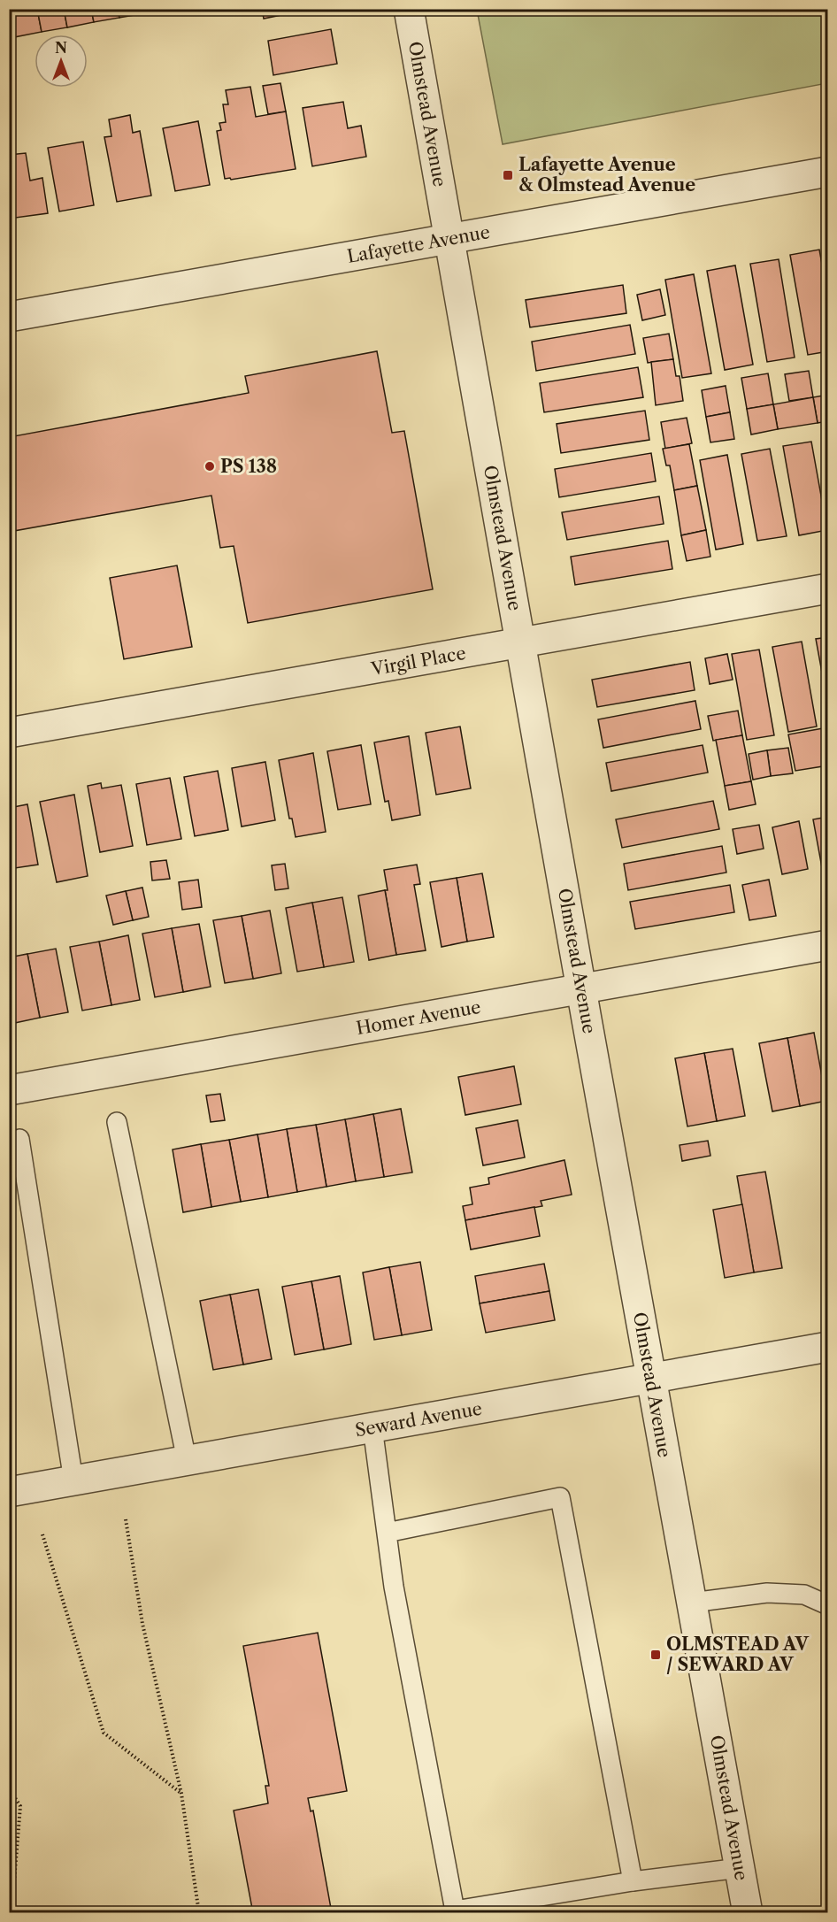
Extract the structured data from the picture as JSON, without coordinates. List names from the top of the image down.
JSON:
{
  "streets": {
    "street": [
      "Olmstead Avenue",
      "Lafayette Avenue",
      "Virgil Place",
      "Homer Avenue",
      "Seward Avenue"
    ]
  },
  "crossings": [
    ["Olmstead Avenue", "Lafayette Avenue"],
    ["Olmstead Avenue", "Virgil Place"],
    ["Olmstead Avenue", "Homer Avenue"],
    ["Olmstead Avenue", "Seward Avenue"]
  ],
  "places": {
    "transit": ["Lafayette Avenue & Olmstead Avenue", "OLMSTEAD AV / SEWARD AV"],
    "other": ["PS 138"]
  },
  "north": "top"
}
